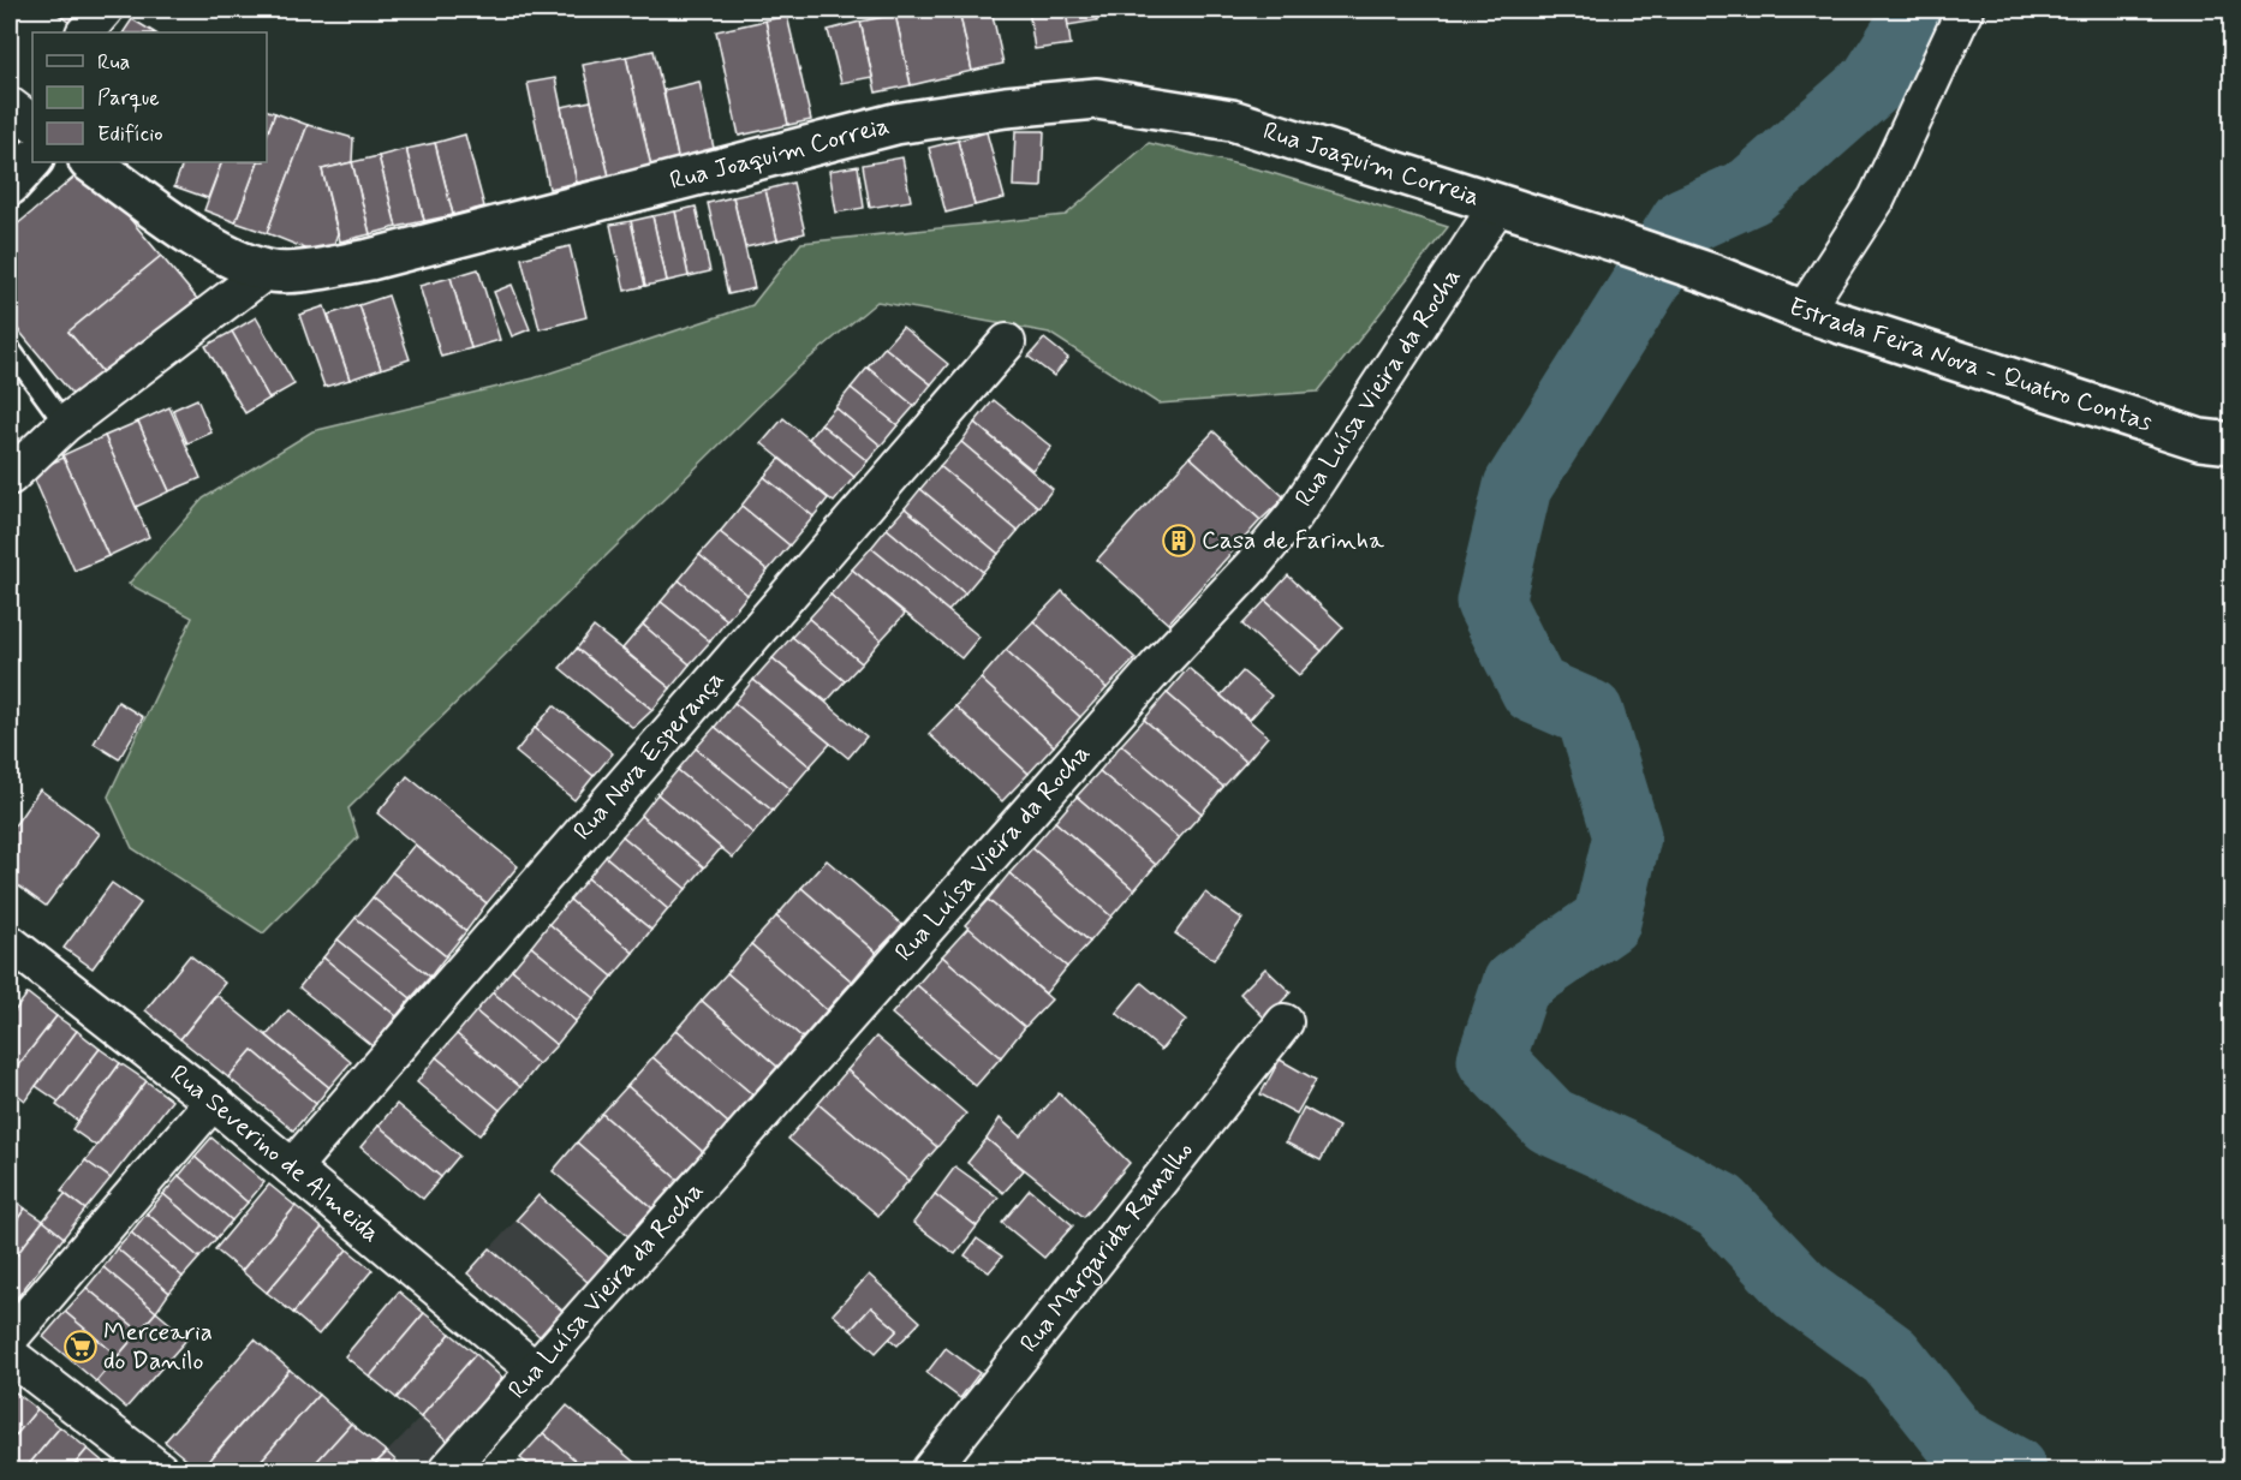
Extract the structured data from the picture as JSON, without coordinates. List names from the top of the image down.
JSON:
{
  "streets": {
    "street": [
      "Rua Joaquim Correia",
      "Estrada Feira Nova - Quatro Contas",
      "Rua Luísa Vieira da Rocha",
      "Rua Nova Esperança",
      "Rua Severino de Almeida",
      "Rua Margarida Ramalho"
    ]
  },
  "crossings": [
    ["Rua Joaquim Correia", "Estrada Feira Nova - Quatro Contas"],
    ["Rua Joaquim Correia", "Rua Luísa Vieira da Rocha"],
    ["Rua Luísa Vieira da Rocha", "Rua Severino de Almeida"],
    ["Rua Nova Esperança", "Rua Severino de Almeida"]
  ],
  "places": {
    "building": ["Casa de Farinha"],
    "supermarket": ["Mercearia do Danilo"]
  },
  "legend": ["Rua", "Parque", "Edifício"]
}
